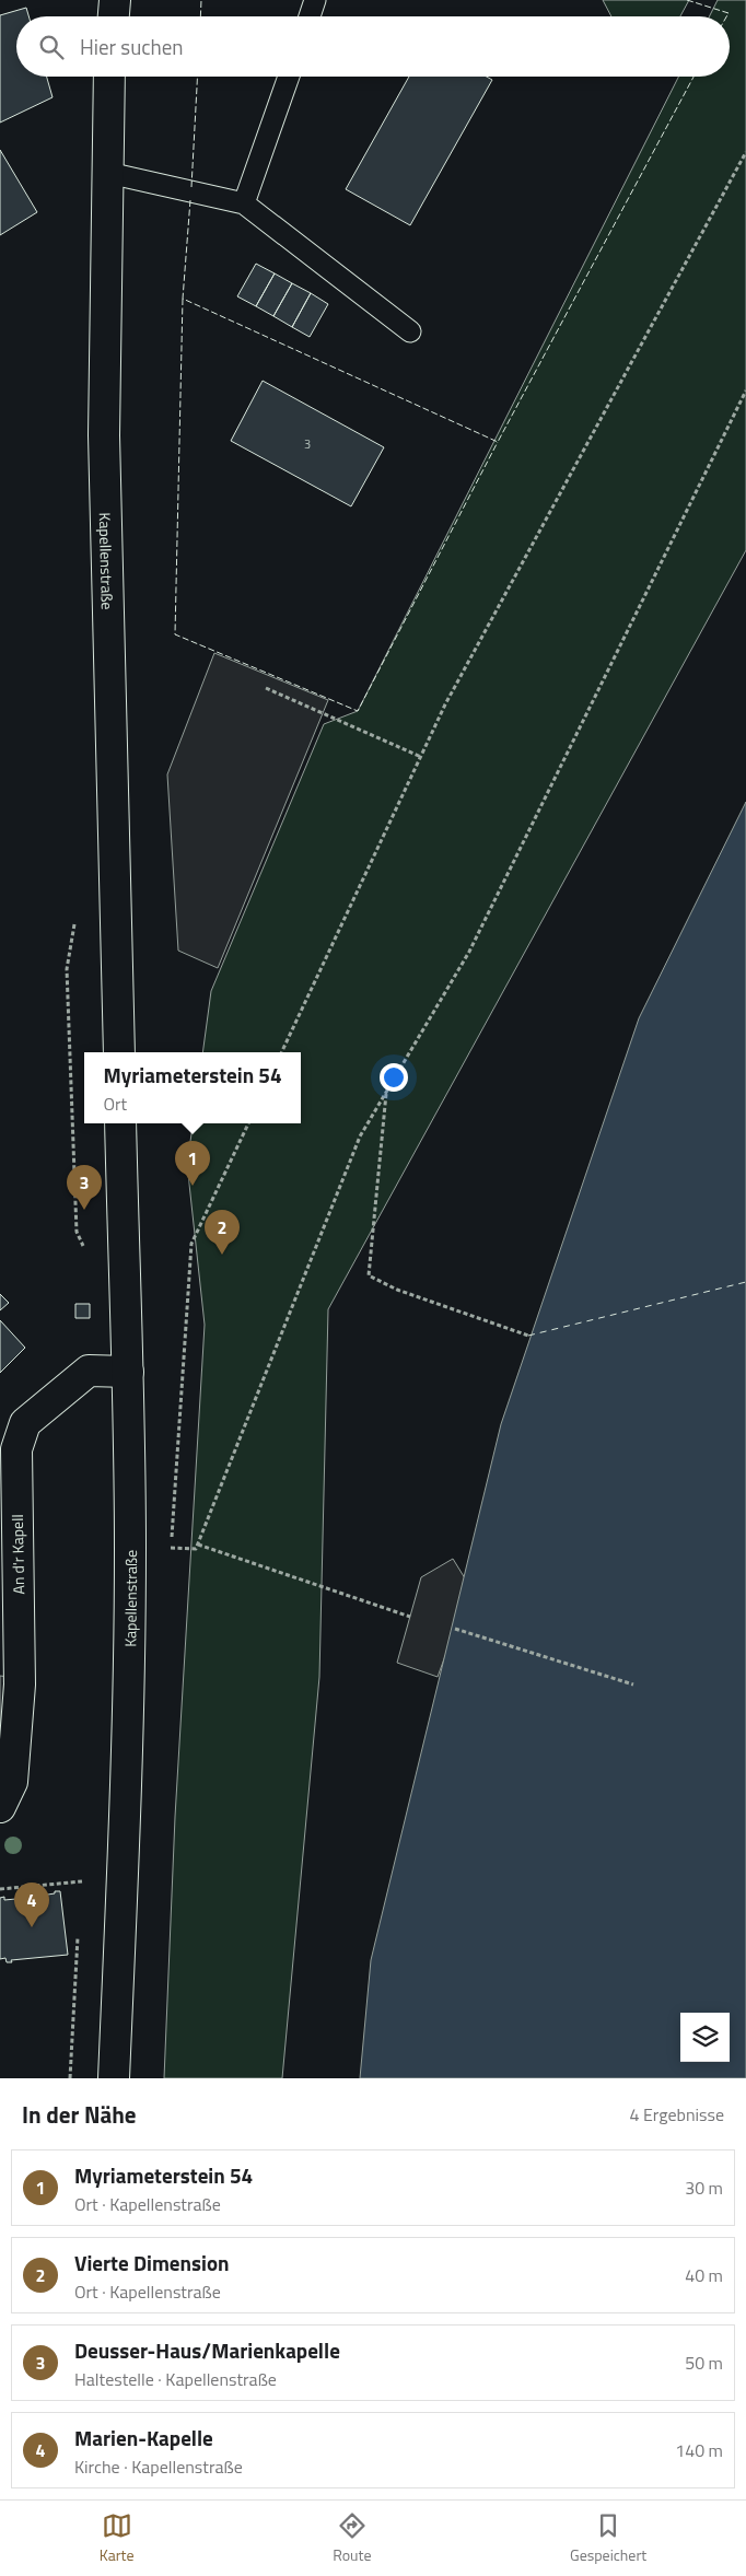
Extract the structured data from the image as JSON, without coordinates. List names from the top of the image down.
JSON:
{
  "streets": {
    "street": ["Kapellenstraße", "An d'r Kapell"]
  },
  "crossings": [
    ["Kapellenstraße", "An d'r Kapell"]
  ],
  "house_numbers": ["3"],
  "page": {
    "search": "Hier suchen",
    "popup": ["Myriameterstein 54", "Ort"],
    "pins": [
      "1",
      "3",
      "2",
      "4"
    ],
    "heading": ["In der Nähe", "4 Ergebnisse"],
    "list": [
      {
        "mark": "1",
        "name": "Myriameterstein 54",
        "note": "Ort · Kapellenstraße",
        "value": "30 m"
      },
      {
        "mark": "2",
        "name": "Vierte Dimension",
        "note": "Ort · Kapellenstraße",
        "value": "40 m"
      },
      {
        "mark": "3",
        "name": "Deusser-Haus/Marienkapelle",
        "note": "Haltestelle · Kapellenstraße",
        "value": "50 m"
      },
      {
        "mark": "4",
        "name": "Marien-Kapelle",
        "note": "Kirche · Kapellenstraße",
        "value": "140 m"
      }
    ],
    "nav": ["Karte", "Route", "Gespeichert"]
  }
}
